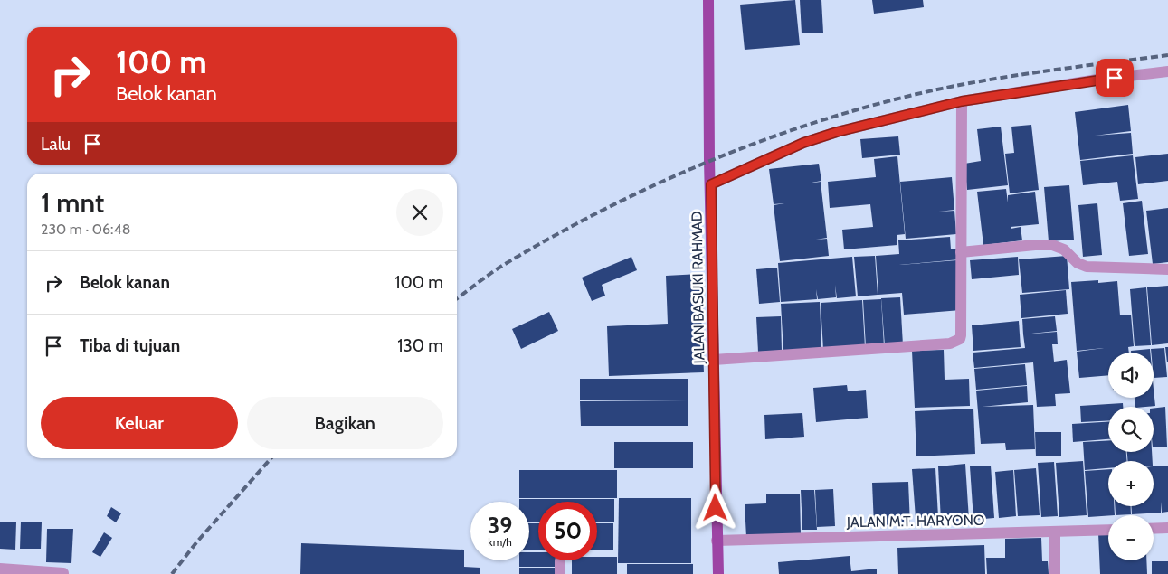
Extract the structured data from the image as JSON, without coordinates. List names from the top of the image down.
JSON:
{
  "streets": {
    "main road": ["JALAN BASUKI RAHMAD"],
    "street": ["JALAN M.T. HARYONO"]
  },
  "crossings": [
    ["JALAN BASUKI RAHMAD", "JALAN M.T. HARYONO"]
  ],
  "page": {
    "turn": ["100 m", "Belok kanan"],
    "then": "Lalu",
    "heading": ["1 mnt", "230 m · 06:48"],
    "list": [
      {
        "name": "Belok kanan",
        "value": "100 m"
      },
      {
        "name": "Tiba di tujuan",
        "value": "130 m"
      }
    ],
    "map_buttons": ["+", "−"],
    "buttons": ["Keluar", "Bagikan"],
    "speed": "39 km/h",
    "limit": "50"
  }
}
